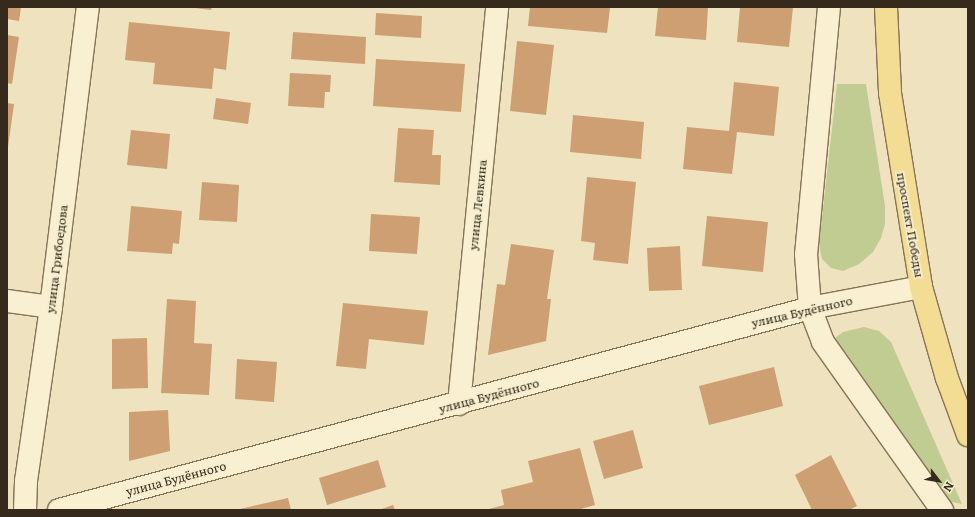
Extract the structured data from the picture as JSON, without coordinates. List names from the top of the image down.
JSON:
{
  "streets": {
    "main road": ["проспект Победы"],
    "street": ["улица Левкина", "улица Грибоедова", "улица Будённого"]
  },
  "crossings": [
    ["улица Левкина", "улица Будённого"],
    ["проспект Победы", "улица Будённого"]
  ],
  "north": "bottom right"
}
